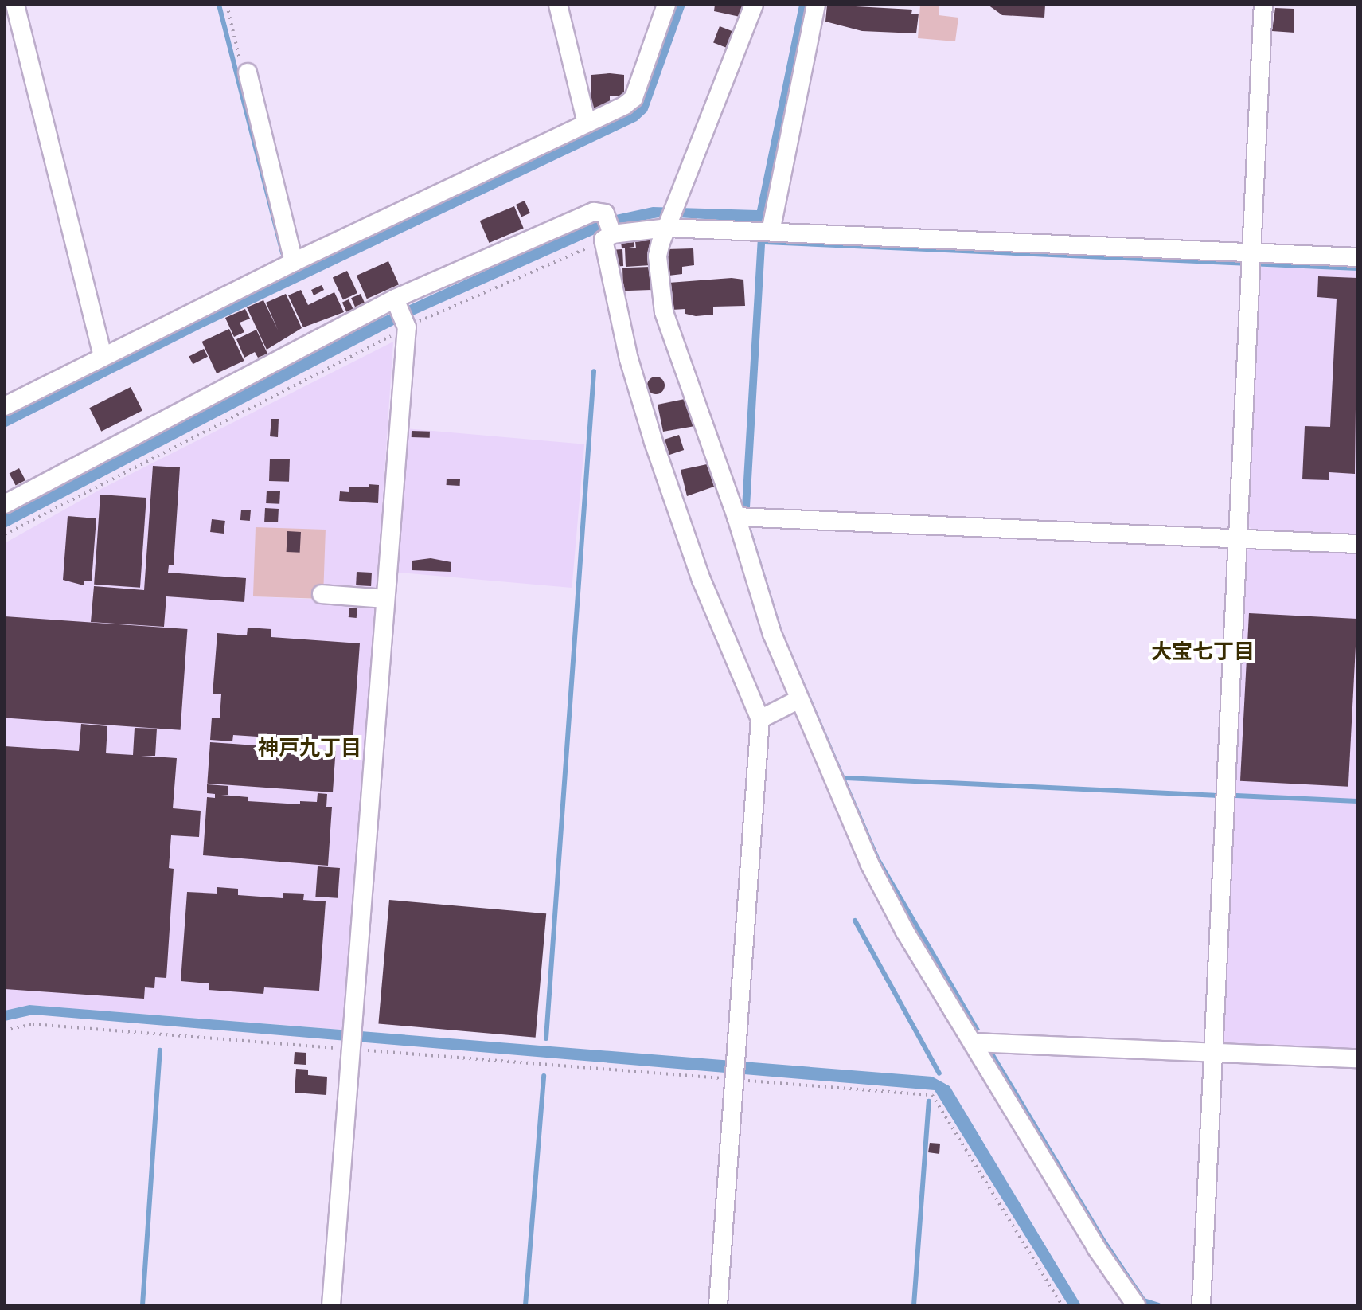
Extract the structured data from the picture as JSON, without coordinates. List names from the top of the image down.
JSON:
{
  "districts": ["大宝七丁目", "神戸九丁目"]
}
